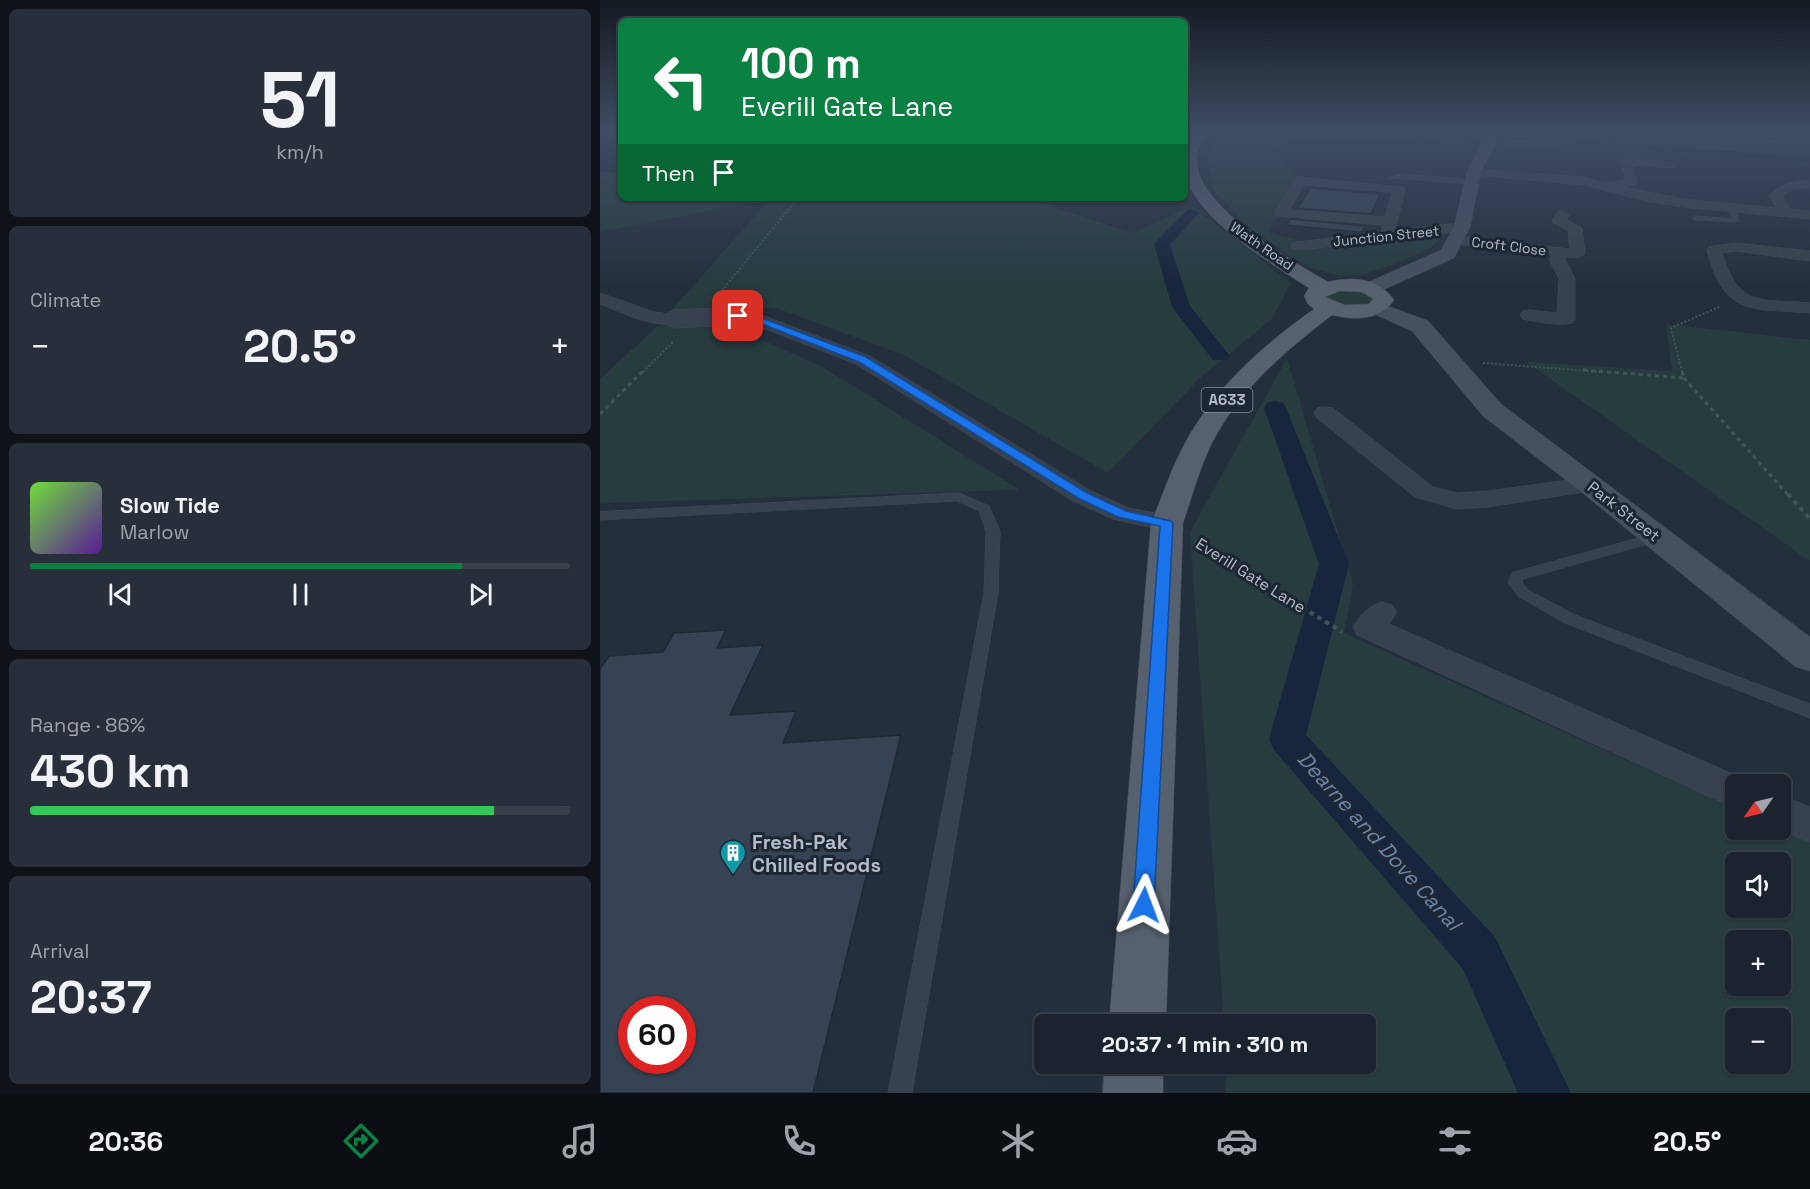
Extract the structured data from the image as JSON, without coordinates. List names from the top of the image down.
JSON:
{
  "streets": {
    "main road": ["Wath Road", "A633", "Park Street"],
    "street": ["Junction Street", "Croft Close"],
    "path": ["Everill Gate Lane"]
  },
  "crossings": [
    ["Junction Street", "Croft Close"],
    ["Wath Road", "A633"],
    ["A633", "Everill Gate Lane"]
  ],
  "water": ["Dearne and Dove Canal"],
  "places": {
    "building": ["Fresh-Pak Chilled Foods"]
  },
  "north": "bottom left",
  "page": {
    "tile": [
      ["51", "km/h"],
      "Climate",
      ["Range · 86%", "430 km"],
      ["Arrival", "20:37"]
    ],
    "turn": ["100 m", "Everill Gate Lane"],
    "then": "Then",
    "heat": ["−", "20.5°", "+"],
    "song": ["Slow Tide", "Marlow"],
    "map_buttons": ["+", "−"],
    "limit": "60",
    "trip": "20:37 · 1 min · 310 m",
    "tabs": ["20:36", "20.5°"]
  }
}
